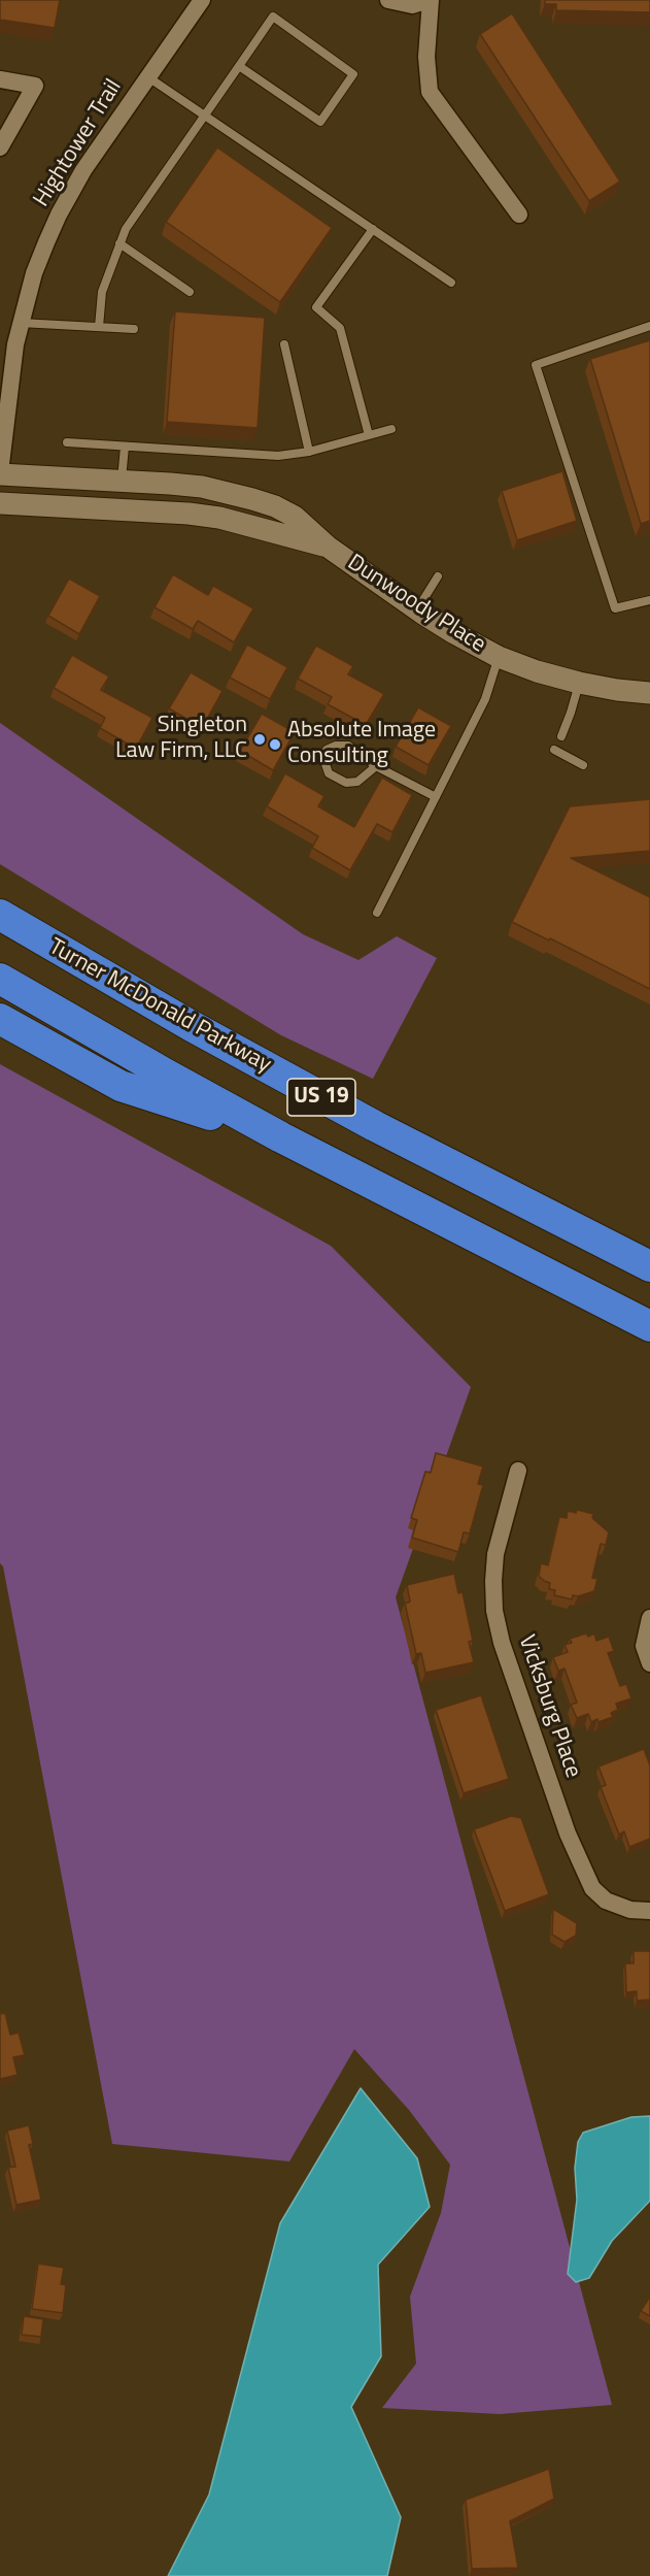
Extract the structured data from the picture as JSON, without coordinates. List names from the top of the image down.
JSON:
{
  "streets": {
    "highway": ["Turner McDonald Parkway", "US 19"],
    "street": ["Hightower Trail", "Dunwoody Place", "Vicksburg Place"]
  },
  "crossings": [
    ["Hightower Trail", "Dunwoody Place"]
  ],
  "places": ["Singleton Law Firm, LLC", "Absolute Image Consulting"]
}
